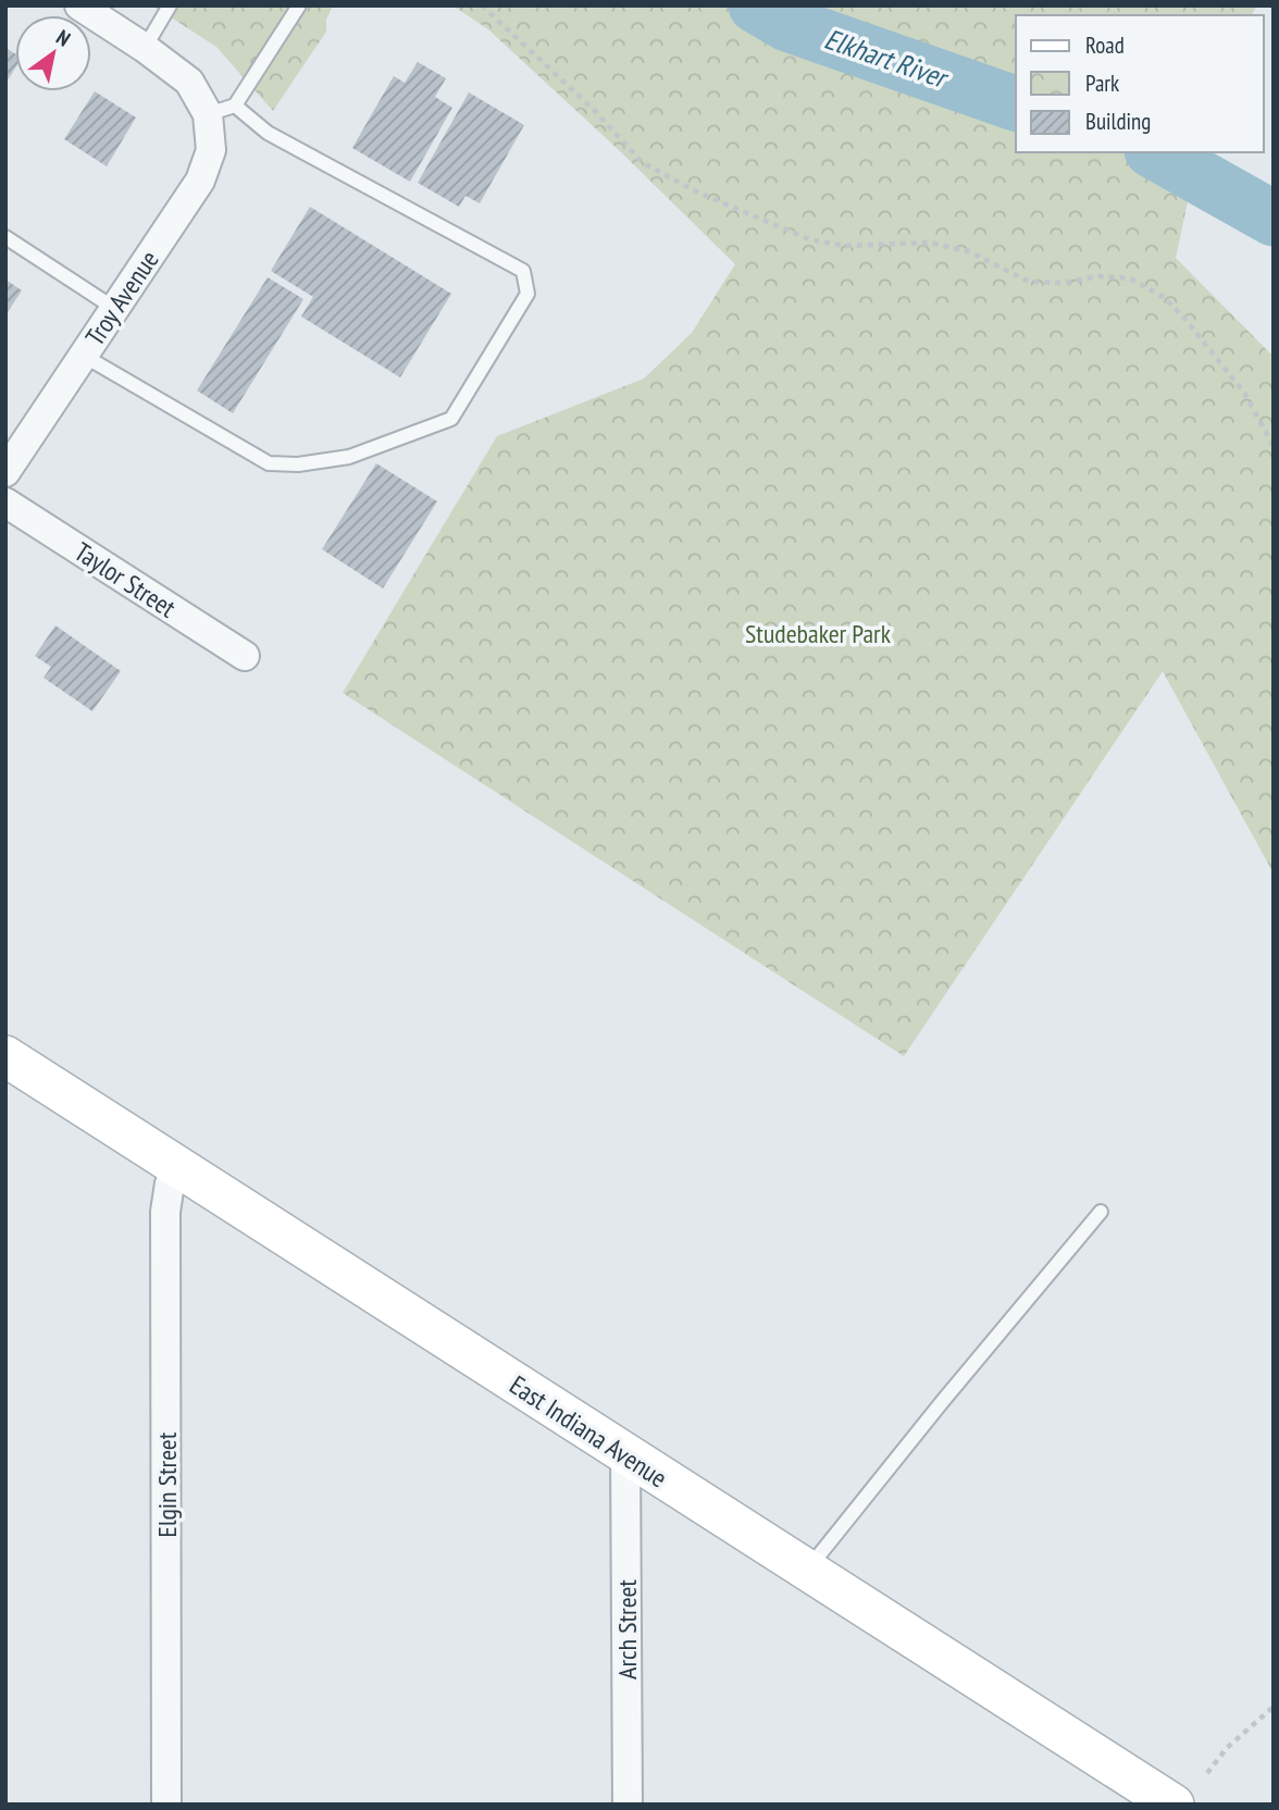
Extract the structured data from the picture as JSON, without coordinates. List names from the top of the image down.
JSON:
{
  "streets": {
    "street": [
      "Troy Avenue",
      "Taylor Street",
      "East Indiana Avenue",
      "Elgin Street",
      "Arch Street"
    ]
  },
  "crossings": [
    ["East Indiana Avenue", "Elgin Street"],
    ["East Indiana Avenue", "Arch Street"]
  ],
  "water": ["Elkhart River"],
  "parks": ["Studebaker Park"],
  "legend": ["Road", "Park", "Building"],
  "north": "top right"
}
